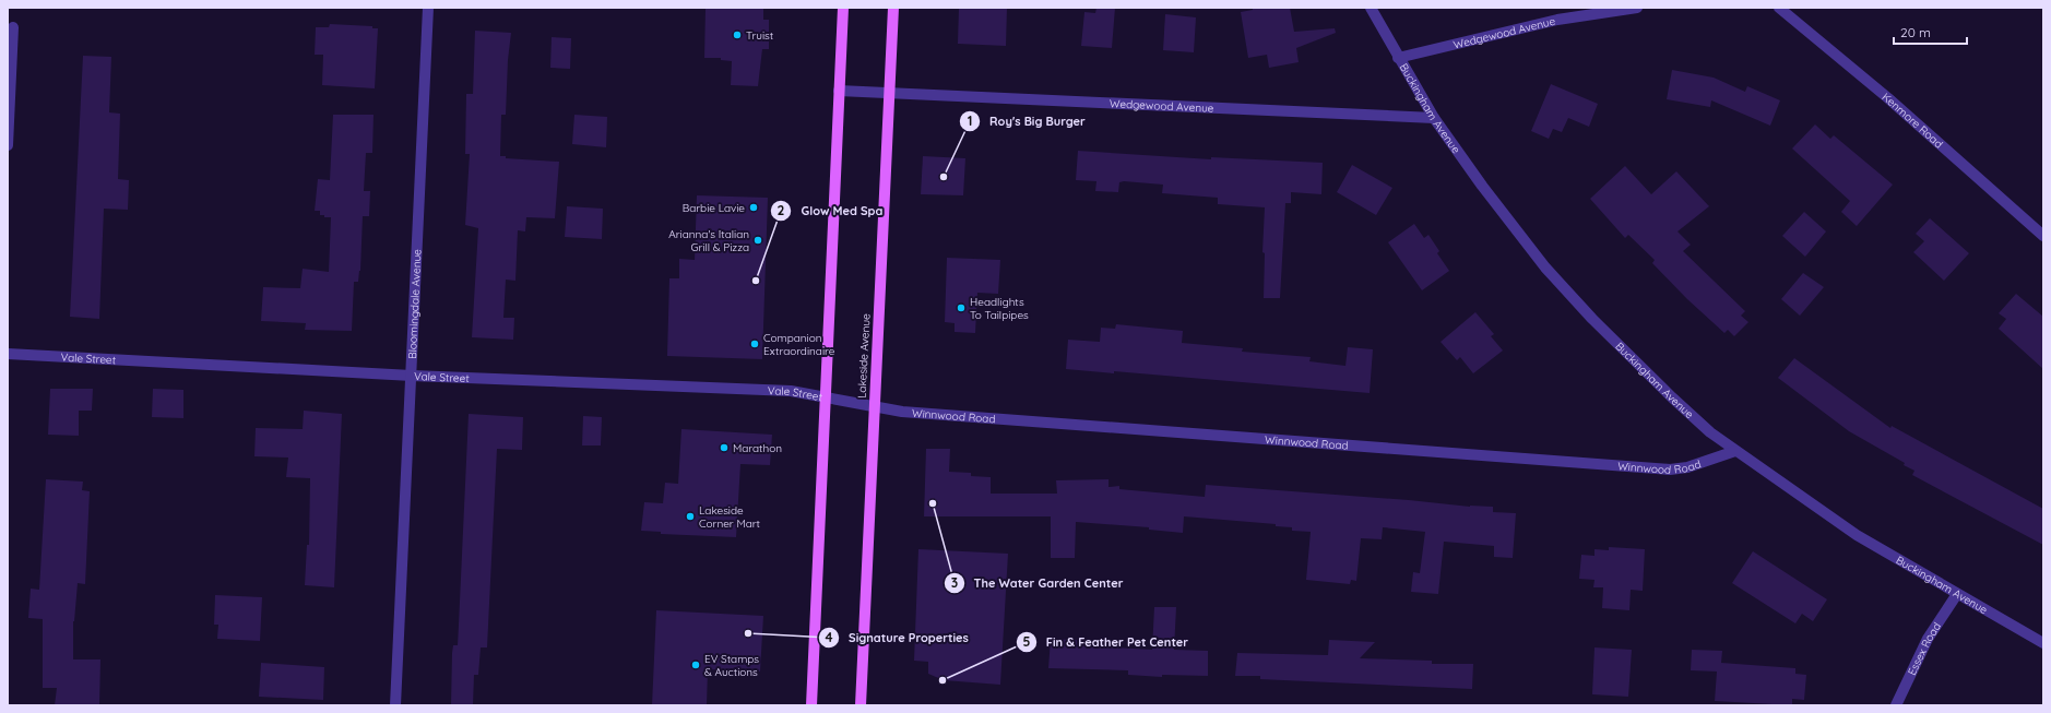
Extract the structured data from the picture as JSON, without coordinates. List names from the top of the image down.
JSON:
{
  "streets": {
    "main road": ["Lakeside Avenue"],
    "street": [
      "Wedgewood Avenue",
      "Buckingham Avenue",
      "Kenmore Road",
      "Bloomingdale Avenue",
      "Vale Street",
      "Winnwood Road",
      "Essex Road"
    ]
  },
  "crossings": [
    ["Wedgewood Avenue", "Buckingham Avenue"],
    ["Wedgewood Avenue", "Lakeside Avenue"],
    ["Buckingham Avenue", "Winnwood Road"],
    ["Buckingham Avenue", "Essex Road"],
    ["Bloomingdale Avenue", "Vale Street"],
    ["Lakeside Avenue", "Vale Street"],
    ["Lakeside Avenue", "Winnwood Road"],
    ["Vale Street", "Winnwood Road"]
  ],
  "places": [
    "Truist",
    "Roy's Big Burger",
    "Barbie Lavie",
    "Arianna's Italian Grill & Pizza",
    "Glow Med Spa",
    "Headlights To Tailpipes",
    "Companion Extraordinaire",
    "Marathon",
    "The Water Garden Center",
    "Lakeside Corner Mart",
    "Signature Properties",
    "EV Stamps & Auctions",
    "Fin & Feather Pet Center"
  ],
  "scale_bar": "20 m"
}
